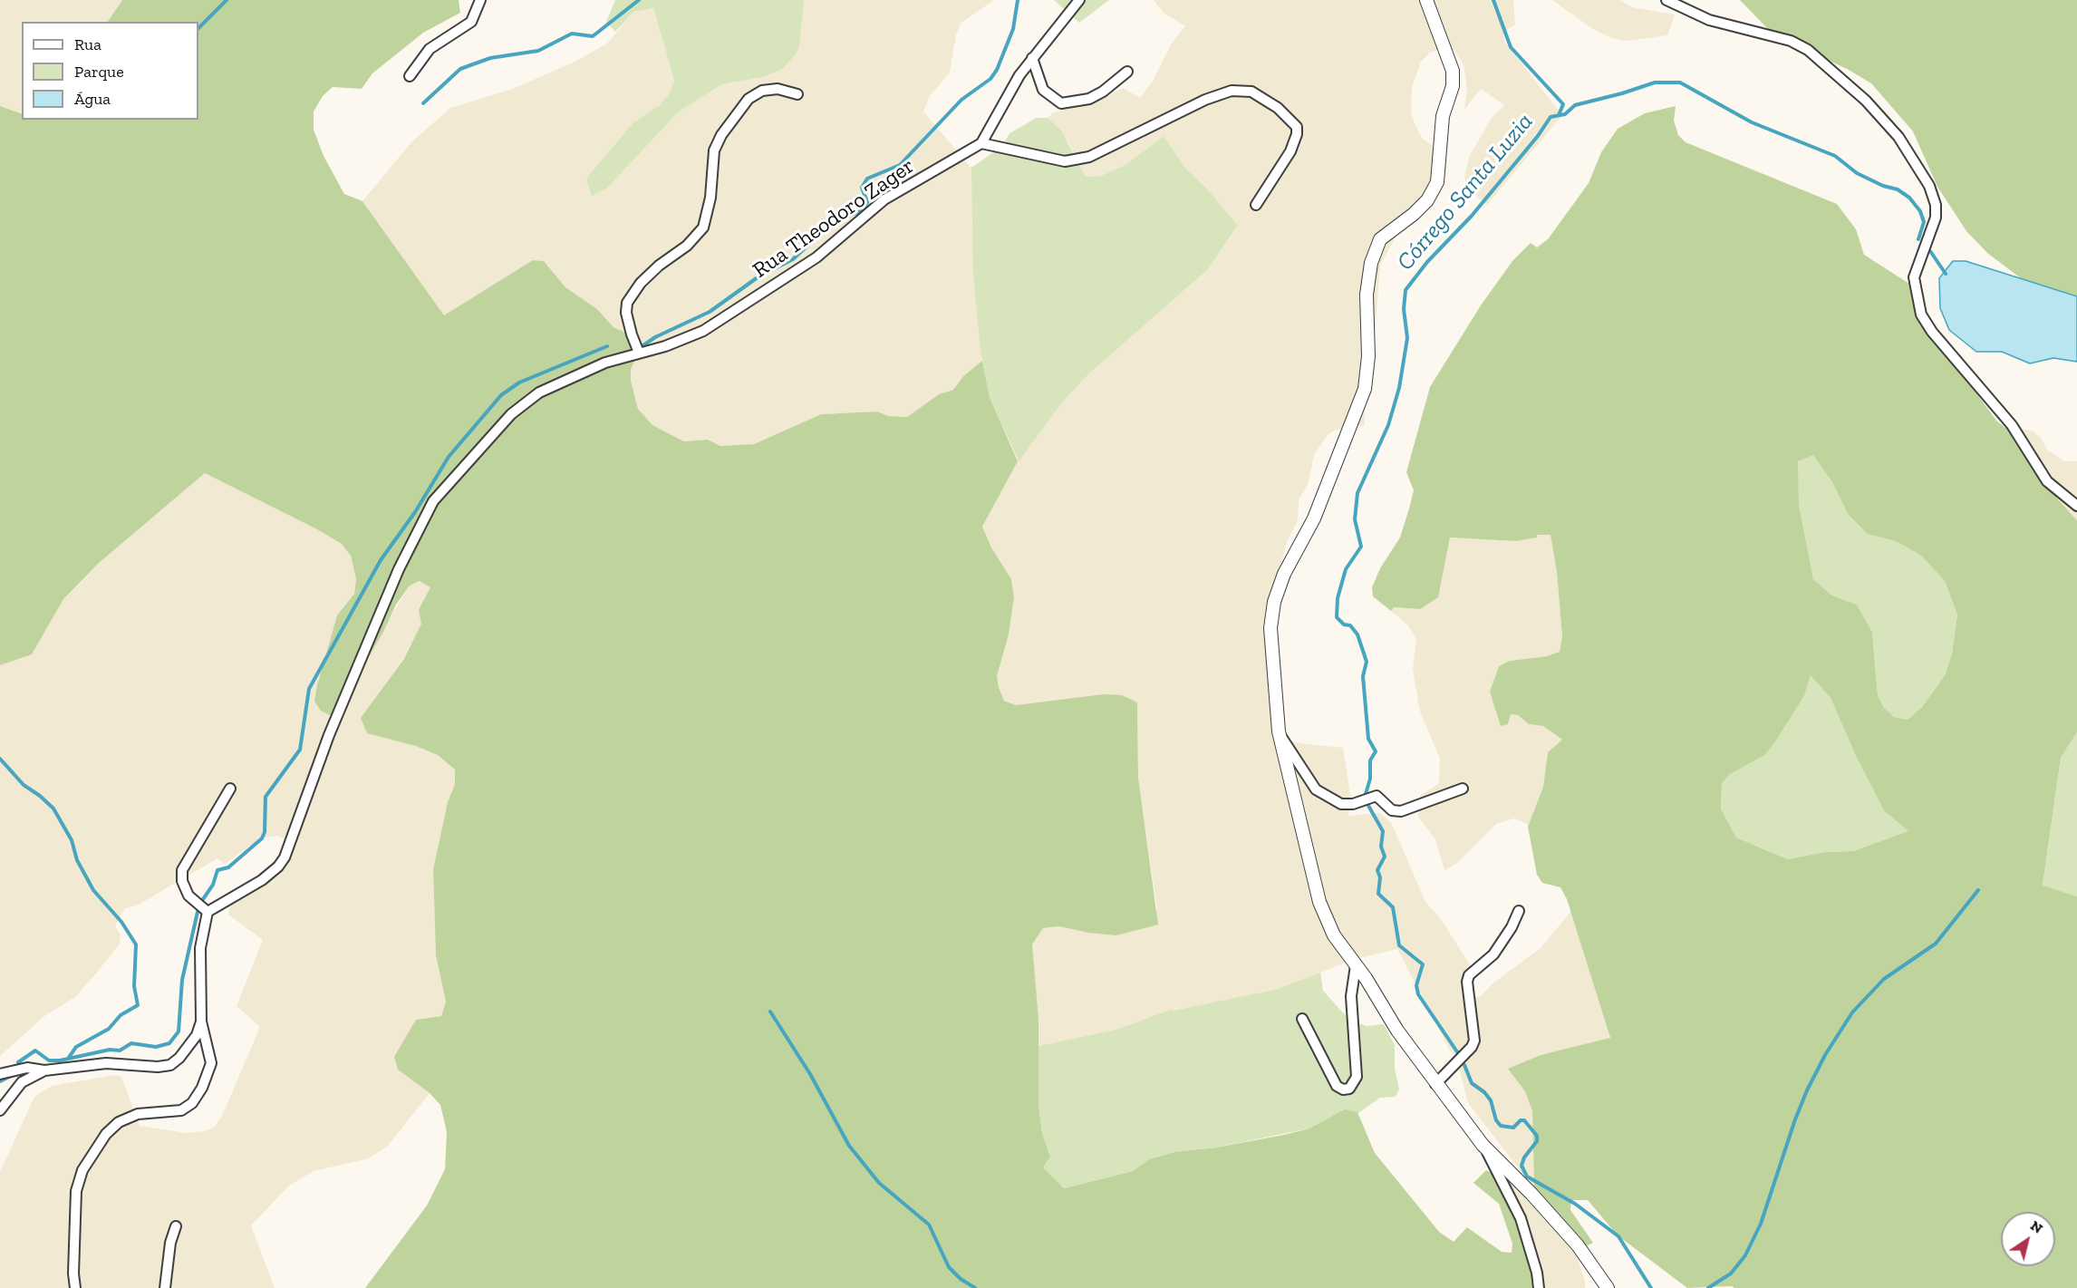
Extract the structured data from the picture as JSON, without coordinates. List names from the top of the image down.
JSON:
{
  "streets": {
    "street": ["Rua Theodoro Zager"]
  },
  "water": ["Córrego Santa Luzia"],
  "legend": ["Rua", "Parque", "Água"],
  "north": "top right"
}
